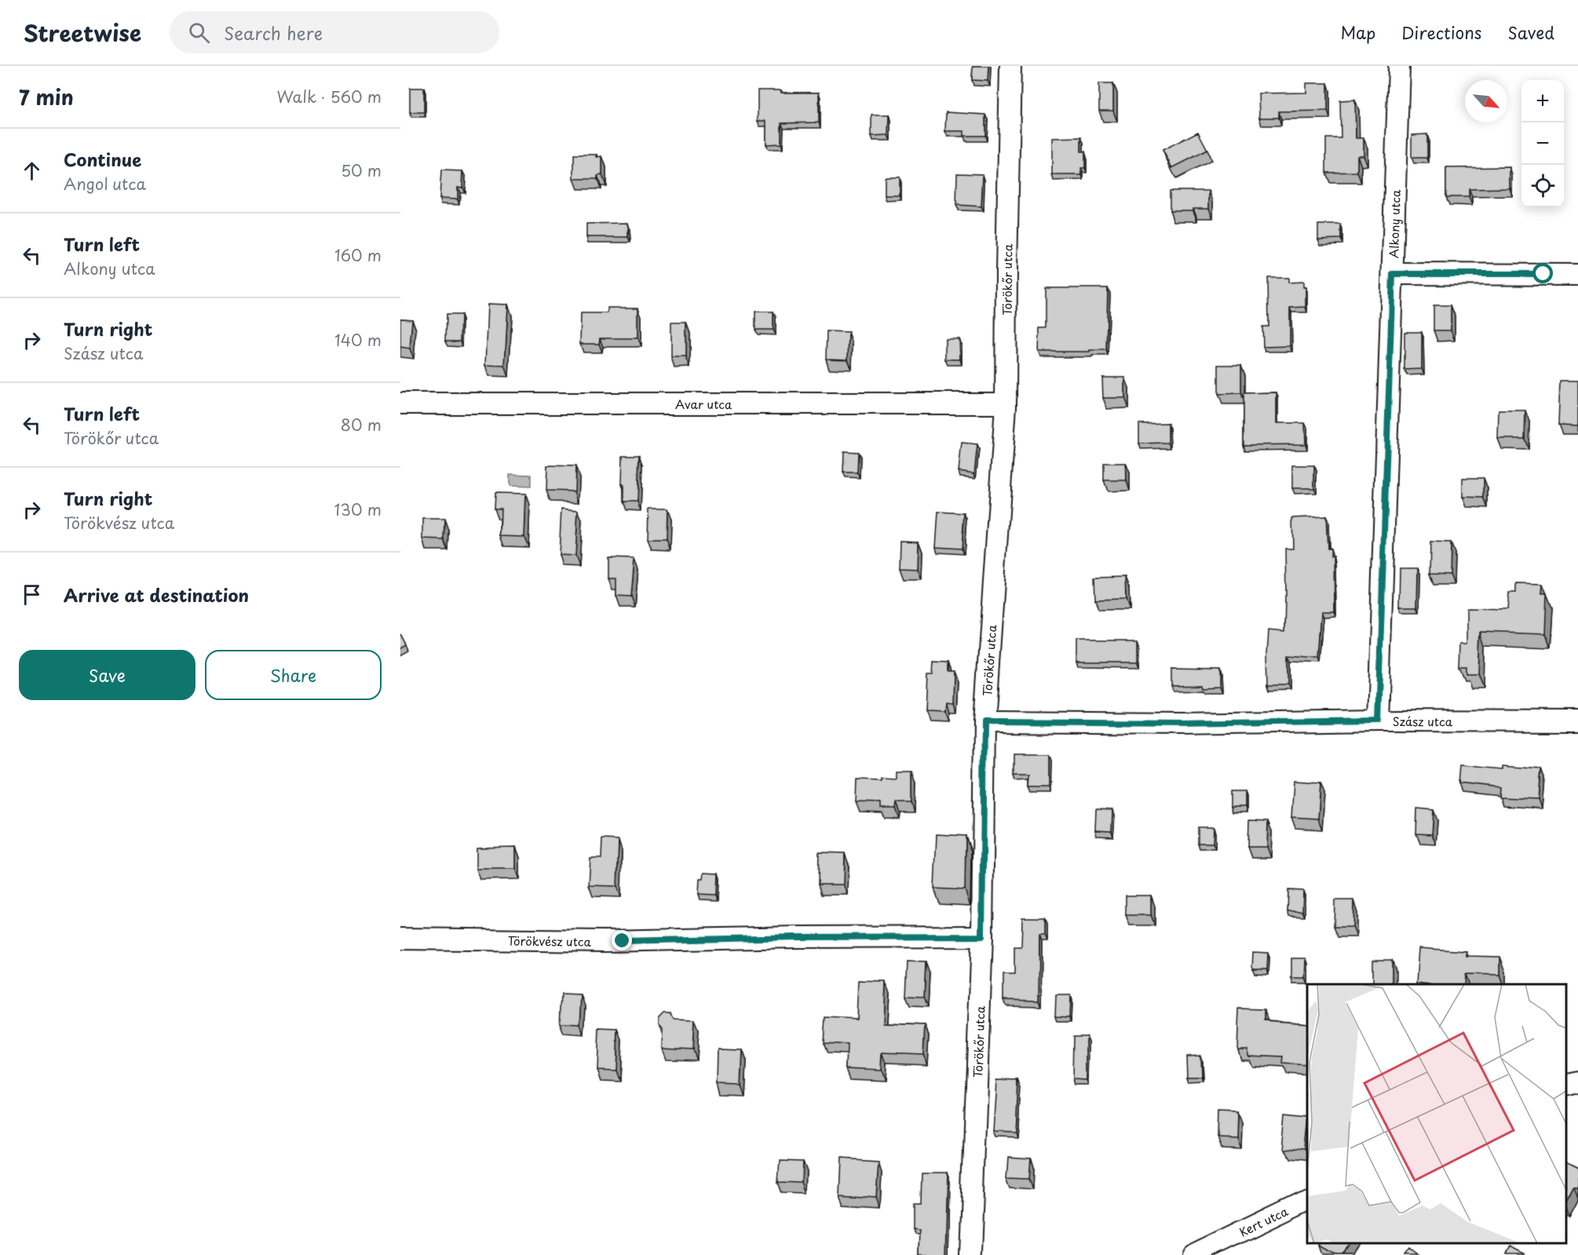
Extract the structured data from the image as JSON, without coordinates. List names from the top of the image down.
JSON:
{
  "streets": {
    "street": [
      "Alkony utca",
      "Törökőr utca",
      "Avar utca",
      "Szász utca",
      "Törökvész utca",
      "Kert utca"
    ]
  },
  "crossings": [
    ["Alkony utca", "Szász utca"],
    ["Törökőr utca", "Avar utca"],
    ["Törökőr utca", "Szász utca"],
    ["Törökőr utca", "Törökvész utca"]
  ],
  "north": "bottom right",
  "page": {
    "header": "Streetwise",
    "search": "Search here",
    "nav": ["Map", "Directions", "Saved"],
    "heading": ["7 min", "Walk · 560 m"],
    "map_buttons": ["+", "−"],
    "list": [
      ["Continue", "Angol utca", "50 m"],
      ["Turn left", "Alkony utca", "160 m"],
      ["Turn right", "Szász utca", "140 m"],
      ["Turn left", "Törökőr utca", "80 m"],
      ["Turn right", "Törökvész utca", "130 m"],
      "Arrive at destination"
    ],
    "buttons": ["Save", "Share"]
  }
}
